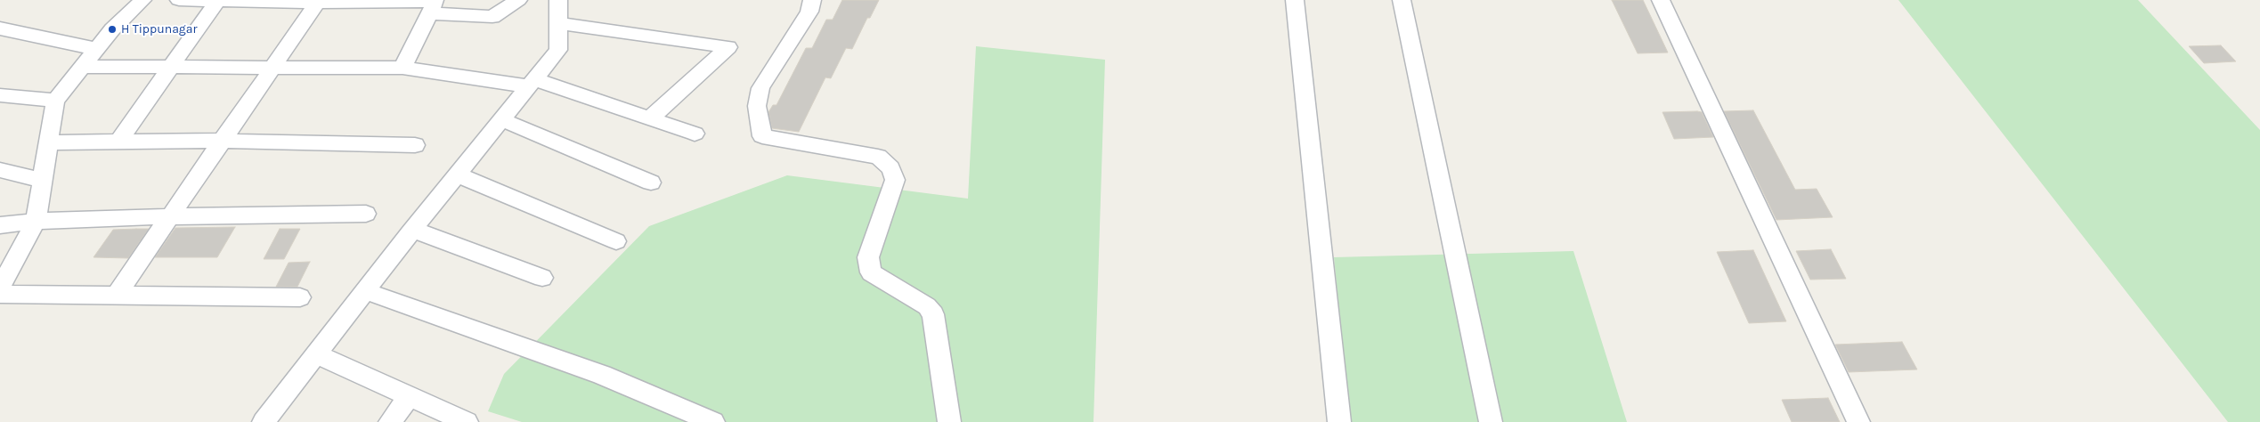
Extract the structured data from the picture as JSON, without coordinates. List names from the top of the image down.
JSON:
{
  "places": ["H Tippunagar"]
}
